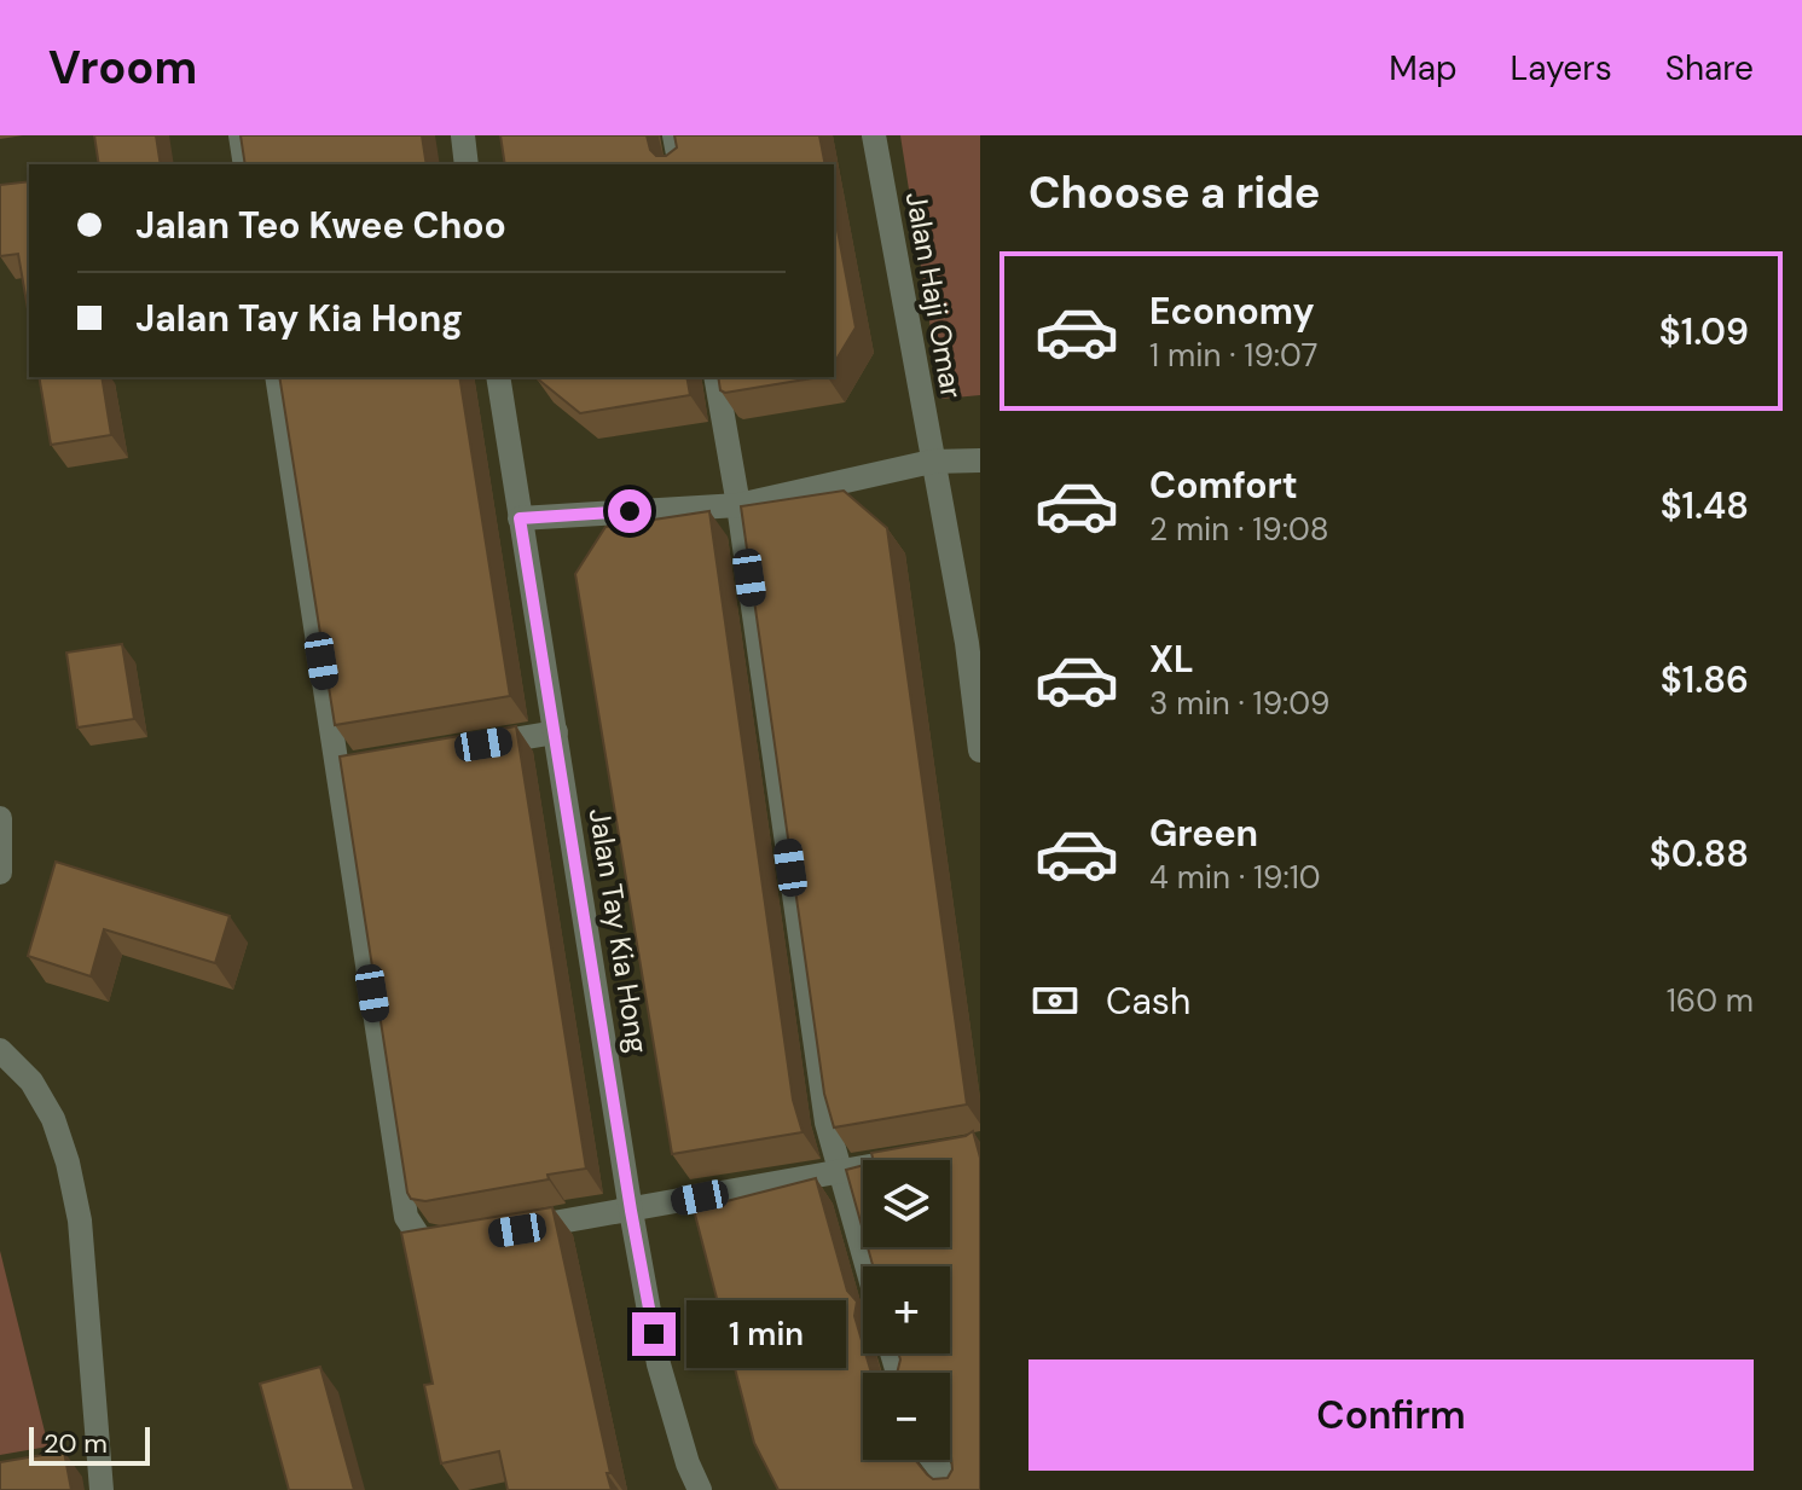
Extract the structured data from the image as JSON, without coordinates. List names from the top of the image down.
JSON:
{
  "streets": {
    "street": ["Jalan Haji Omar", "Jalan Tay Kia Hong"]
  },
  "scale_bar": "20 m",
  "page": {
    "header": "Vroom",
    "nav": ["Map", "Layers", "Share"],
    "heading": "Choose a ride",
    "banner": ["Jalan Teo Kwee Choo", "Jalan Tay Kia Hong"],
    "list": [
      {
        "name": "Economy",
        "note": "1 min · 19:07",
        "value": "$1.09"
      },
      {
        "name": "Comfort",
        "note": "2 min · 19:08",
        "value": "$1.48"
      },
      {
        "name": "XL",
        "note": "3 min · 19:09",
        "value": "$1.86"
      },
      {
        "name": "Green",
        "note": "4 min · 19:10",
        "value": "$0.88"
      }
    ],
    "pay": ["Cash", "160 m"],
    "map_buttons": ["+", "−"],
    "bubble": "1 min",
    "buttons": "Confirm",
    "scale": "20 m"
  }
}
